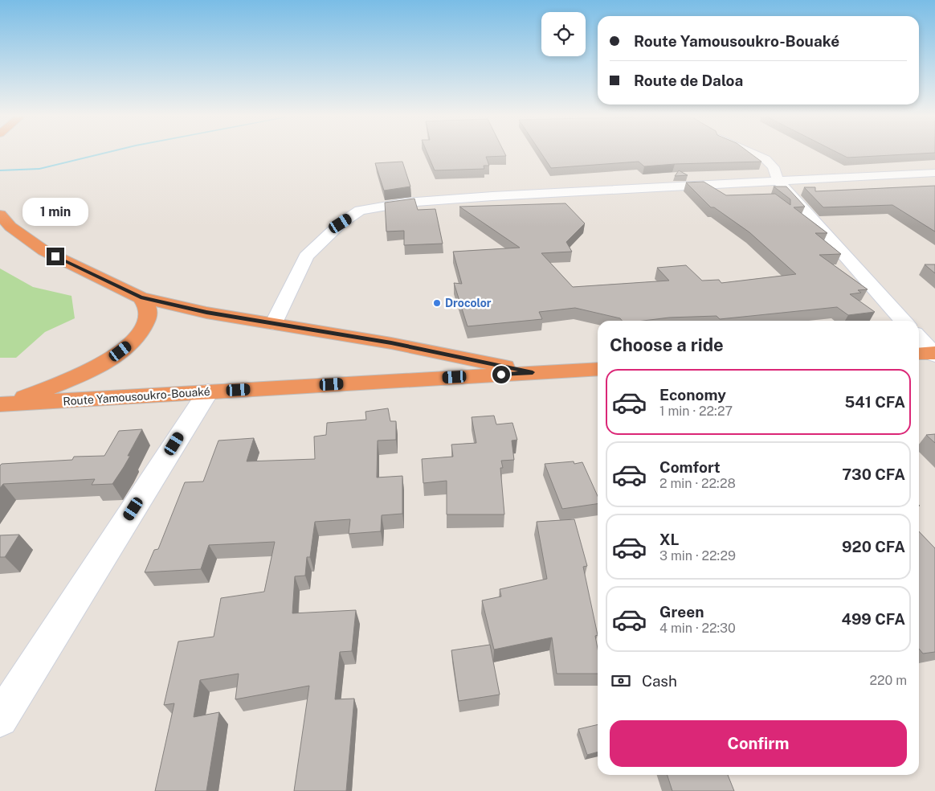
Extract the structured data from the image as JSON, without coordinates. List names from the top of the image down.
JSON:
{
  "streets": {
    "highway": ["Route Yamousoukro-Bouaké"]
  },
  "places": ["Drocolor"],
  "page": {
    "banner": ["Route Yamousoukro-Bouaké", "Route de Daloa"],
    "bubble": "1 min",
    "heading": "Choose a ride",
    "list": [
      {
        "name": "Economy",
        "note": "1 min · 22:27",
        "value": "541 CFA"
      },
      {
        "name": "Comfort",
        "note": "2 min · 22:28",
        "value": "730 CFA"
      },
      {
        "name": "XL",
        "note": "3 min · 22:29",
        "value": "920 CFA"
      },
      {
        "name": "Green",
        "note": "4 min · 22:30",
        "value": "499 CFA"
      }
    ],
    "pay": ["Cash", "220 m"],
    "buttons": "Confirm"
  }
}
